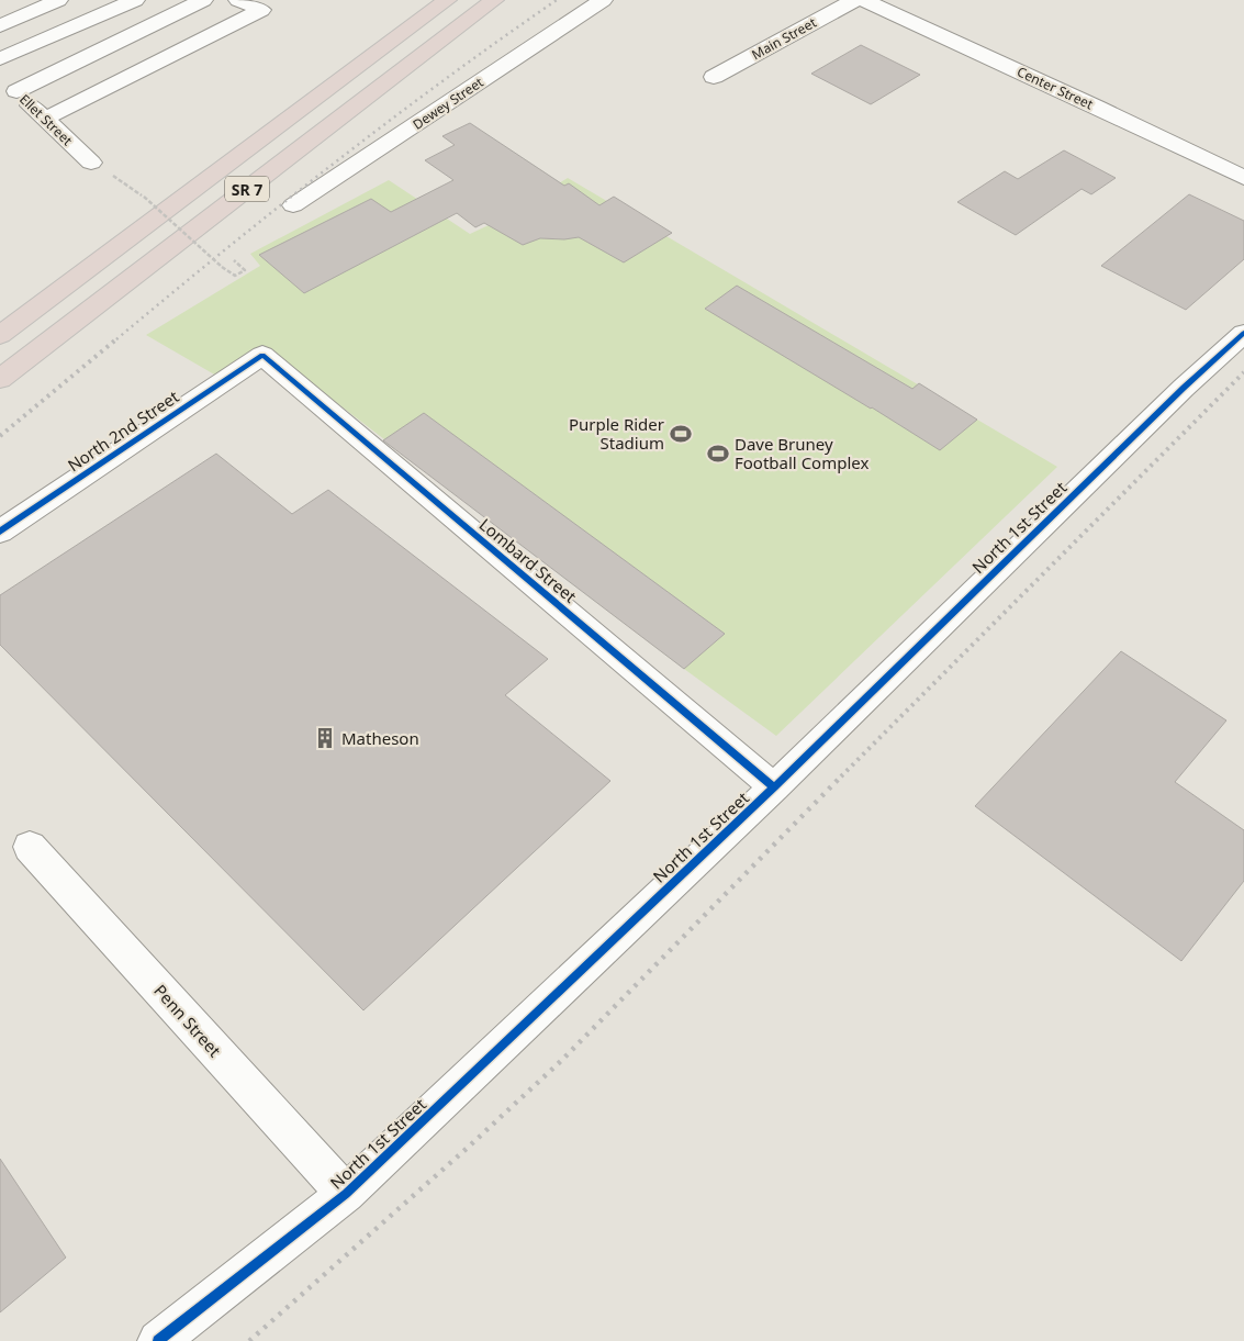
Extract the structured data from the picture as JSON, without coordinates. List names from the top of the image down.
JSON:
{
  "streets": {
    "highway": ["SR 7"],
    "street": [
      "Main Street",
      "Center Street",
      "Dewey Street",
      "Ellet Street",
      "North 2nd Street",
      "North 1st Street",
      "Lombard Street",
      "Penn Street"
    ]
  },
  "crossings": [
    ["North 2nd Street", "Lombard Street"],
    ["North 1st Street", "Lombard Street"],
    ["North 1st Street", "Penn Street"]
  ],
  "places": {
    "sports": ["Purple Rider Stadium", "Dave Bruney Football Complex"],
    "building": ["Matheson"]
  }
}
